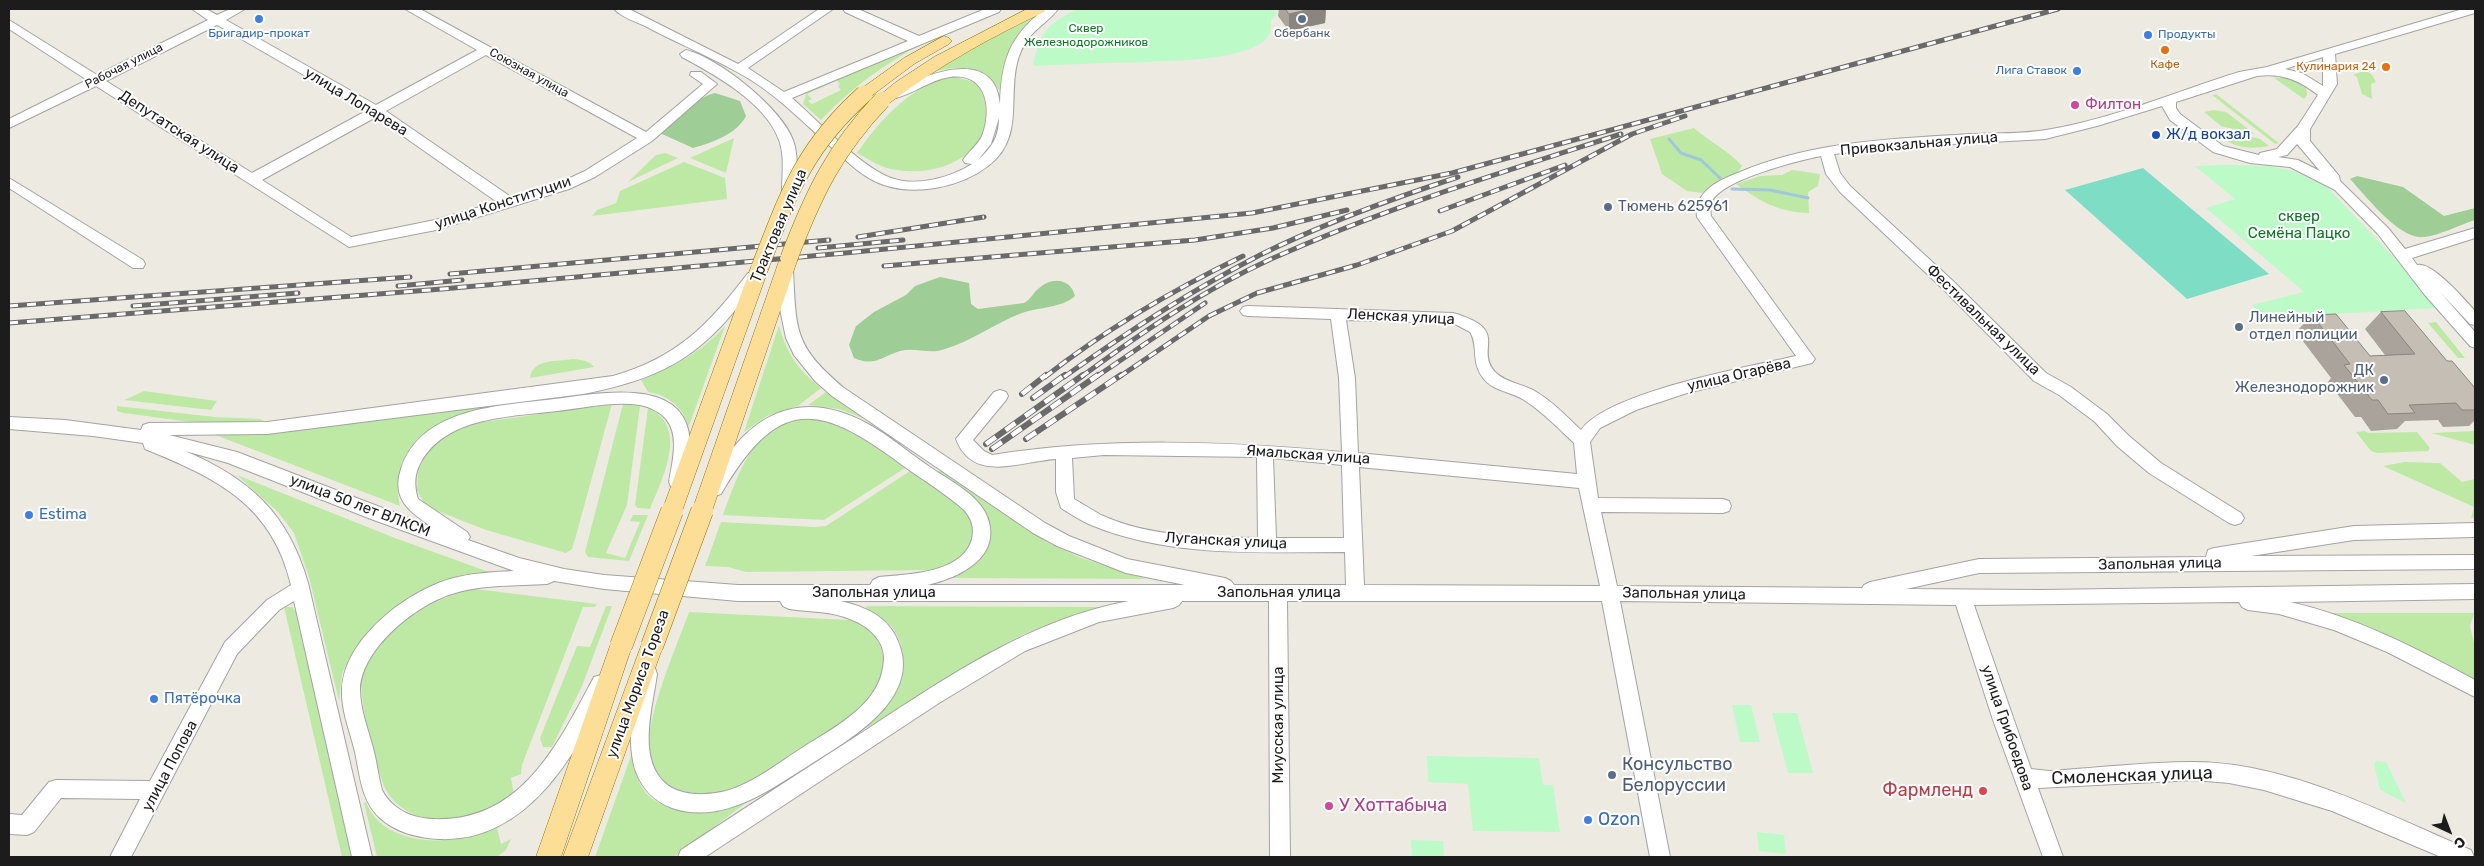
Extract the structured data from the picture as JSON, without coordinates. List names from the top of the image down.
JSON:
{
  "streets": {
    "main road": ["Трактовая улица", "улица Мориса Тореза"],
    "street": [
      "Рабочая улица",
      "Союзная улица",
      "улица Лопарева",
      "Депутатская улица",
      "Привокзальная улица",
      "улица Конституции",
      "Ленская улица",
      "Фестивальная улица",
      "улица Огарёва",
      "Ямальская улица",
      "улица 50 лет ВЛКСМ",
      "Луганская улица",
      "Запольная улица",
      "Миусская улица",
      "улица Грибоедова",
      "улица Попова",
      "Смоленская улица"
    ]
  },
  "crossings": [
    ["Рабочая улица", "улица Лопарева"],
    ["Рабочая улица", "Депутатская улица"],
    ["Союзная улица", "улица Конституции"],
    ["улица Лопарева", "улица Конституции"],
    ["Депутатская улица", "улица Конституции"],
    ["Привокзальная улица", "Фестивальная улица"],
    ["Привокзальная улица", "улица Огарёва"],
    ["Трактовая улица", "улица Мориса Тореза"],
    ["Ленская улица", "улица Огарёва"],
    ["Ямальская улица", "Луганская улица"],
    ["улица 50 лет ВЛКСМ", "Запольная улица"],
    ["Запольная улица", "Миусская улица"],
    ["Запольная улица", "улица Грибоедова"],
    ["улица Грибоедова", "Смоленская улица"]
  ],
  "parks": ["Сквер Железнодорожников", "сквер Семёна Пацко"],
  "places": [
    "Бригадир-прокат",
    "Сбербанк",
    "Продукты",
    "Кафе",
    "Кулинария 24",
    "Лига Ставок",
    "Филтон",
    "Ж/д вокзал",
    "Тюмень 625961",
    "Линейный отдел полиции",
    "ДК Железнодорожник",
    "Estima",
    "Пятёрочка",
    "Консульство Белоруссии",
    "Фармленд",
    "У Хоттабыча",
    "Ozon"
  ],
  "north": "bottom right"
}
